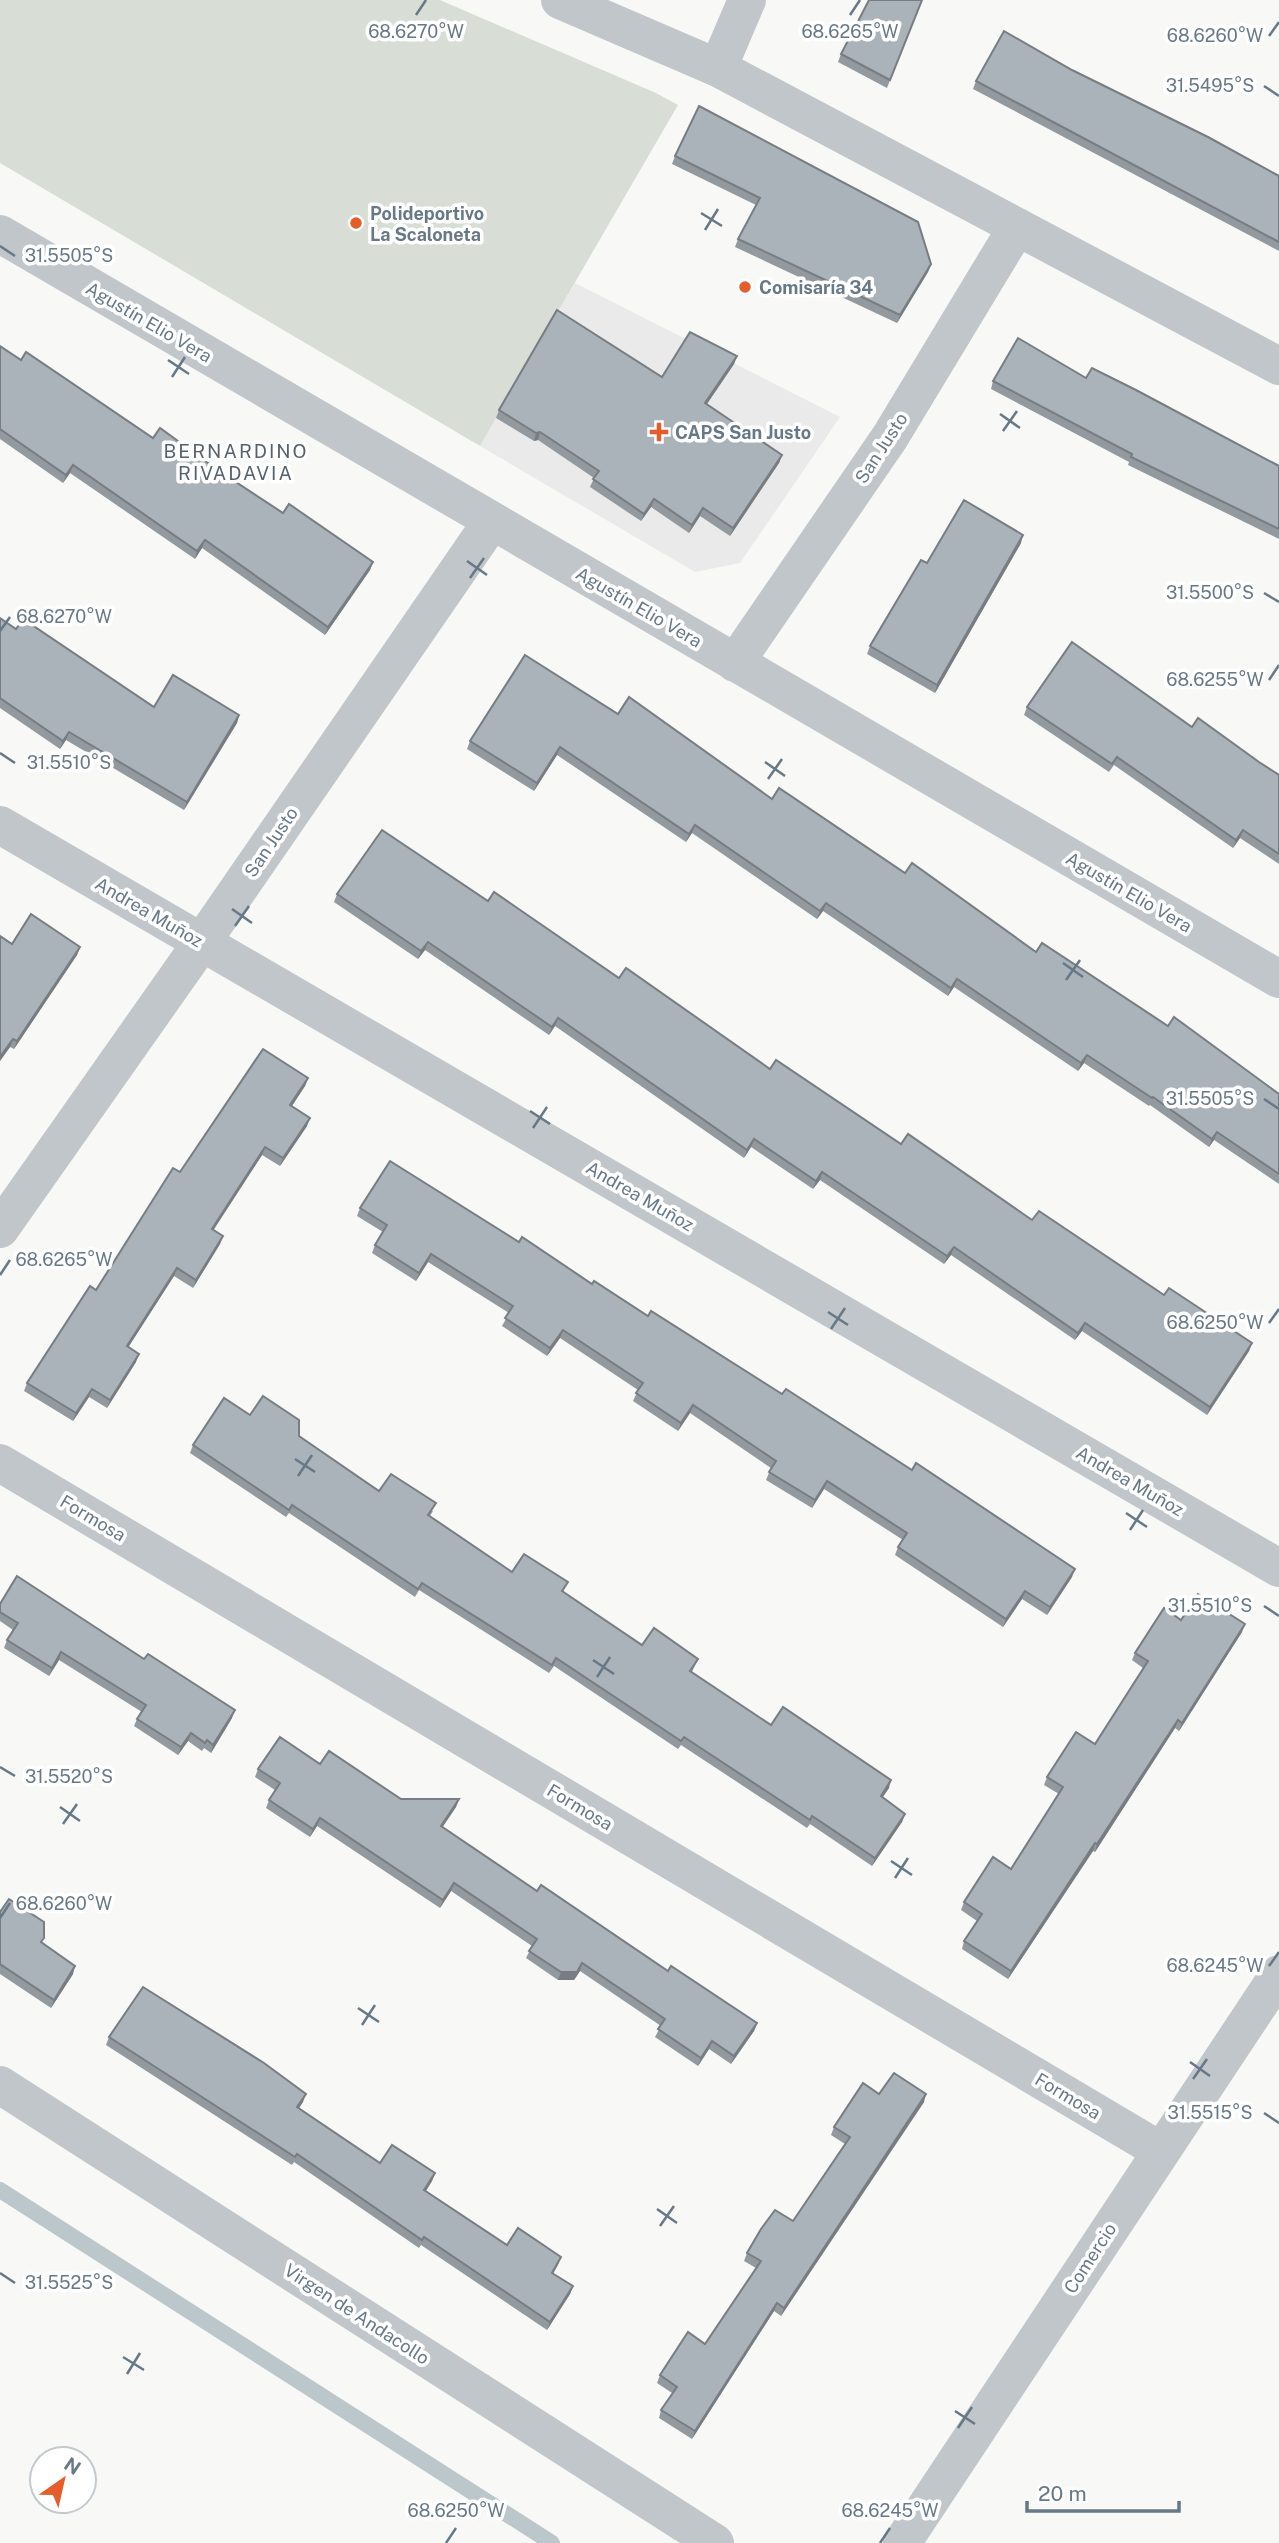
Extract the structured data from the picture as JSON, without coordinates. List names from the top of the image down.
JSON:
{
  "streets": {
    "street": [
      "Agustín Elio Vera",
      "San Justo",
      "Andrea Muñoz",
      "Formosa",
      "Comercio",
      "Virgen de Andacollo"
    ]
  },
  "crossings": [
    ["Agustín Elio Vera", "San Justo"],
    ["San Justo", "Andrea Muñoz"],
    ["Formosa", "Comercio"]
  ],
  "districts": ["BERNARDINO RIVADAVIA"],
  "places": {
    "other": ["Polideportivo La Scaloneta", "Comisaría 34"],
    "health": ["CAPS San Justo"]
  },
  "scale_bar": "20 m",
  "north": "top right",
  "coordinates": [
    "68.6270°W",
    "68.6265°W",
    "68.6260°W",
    "31.5495°S",
    "31.5505°S",
    "31.5500°S",
    "68.6255°W",
    "31.5510°S",
    "68.6250°W",
    "31.5520°S",
    "68.6245°W",
    "31.5515°S",
    "31.5525°S"
  ]
}
